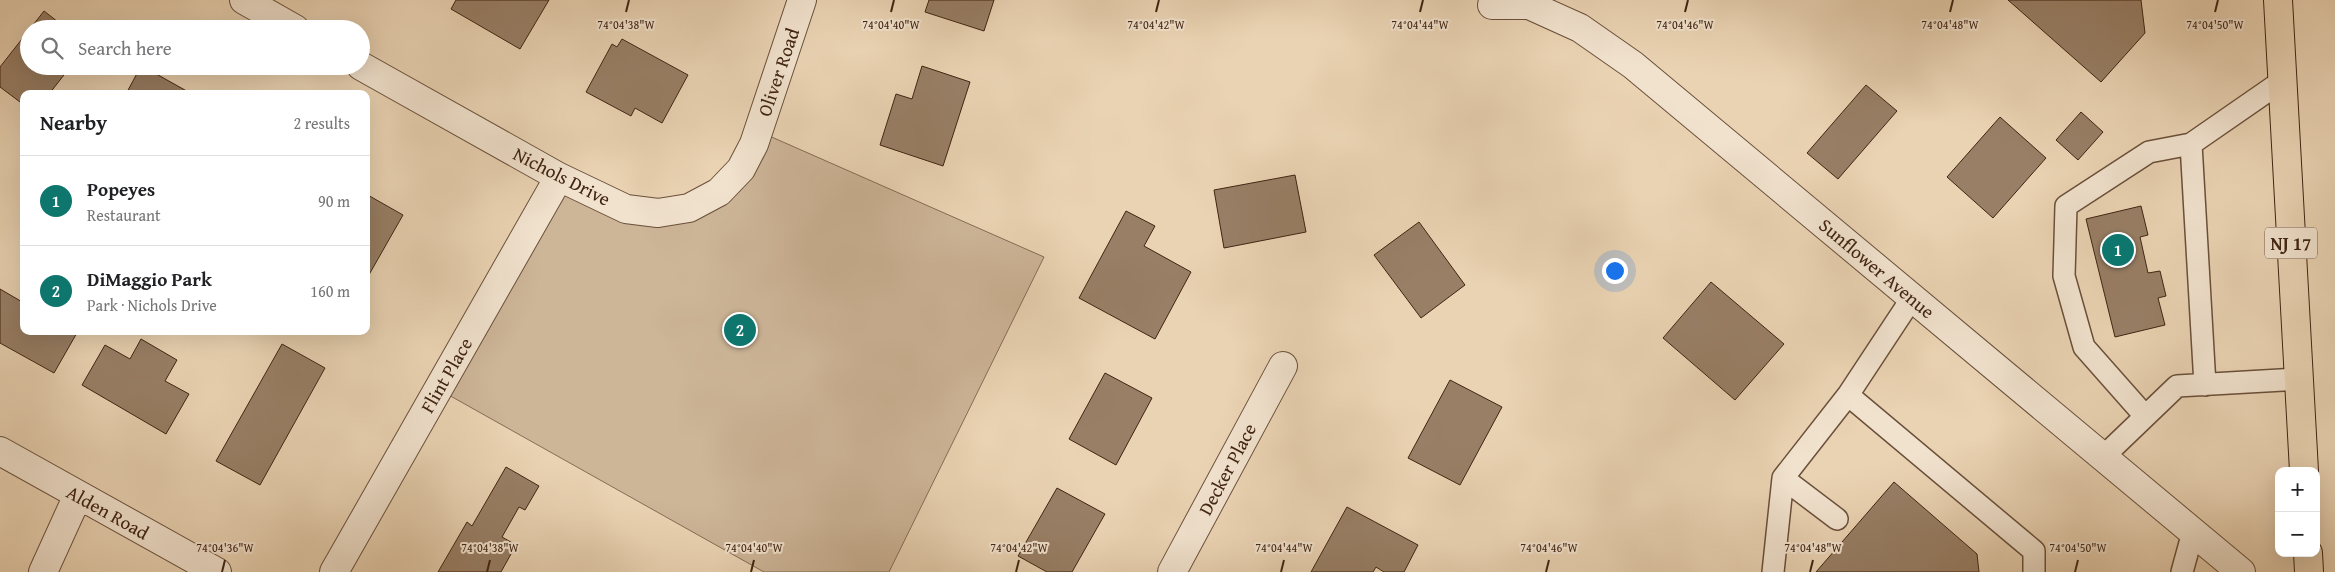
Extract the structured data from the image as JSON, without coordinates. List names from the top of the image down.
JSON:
{
  "streets": {
    "highway": ["NJ 17"],
    "street": [
      "Oliver Road",
      "Nichols Drive",
      "Sunflower Avenue",
      "Flint Place",
      "Decker Place",
      "Alden Road"
    ]
  },
  "crossings": [
    ["Oliver Road", "Nichols Drive"],
    ["Nichols Drive", "Flint Place"]
  ],
  "page": {
    "search": "Search here",
    "heading": ["Nearby", "2 results"],
    "list": [
      {
        "mark": "1",
        "name": "Popeyes",
        "note": "Restaurant",
        "value": "90 m"
      },
      {
        "mark": "2",
        "name": "DiMaggio Park",
        "note": "Park · Nichols Drive",
        "value": "160 m"
      }
    ],
    "pins": ["1", "2"],
    "map_buttons": ["+", "−"]
  },
  "coordinates": [
    "74°04'38\"W",
    "74°04'40\"W",
    "74°04'42\"W",
    "74°04'44\"W",
    "74°04'46\"W",
    "74°04'48\"W",
    "74°04'50\"W",
    "74°04'36\"W"
  ]
}
